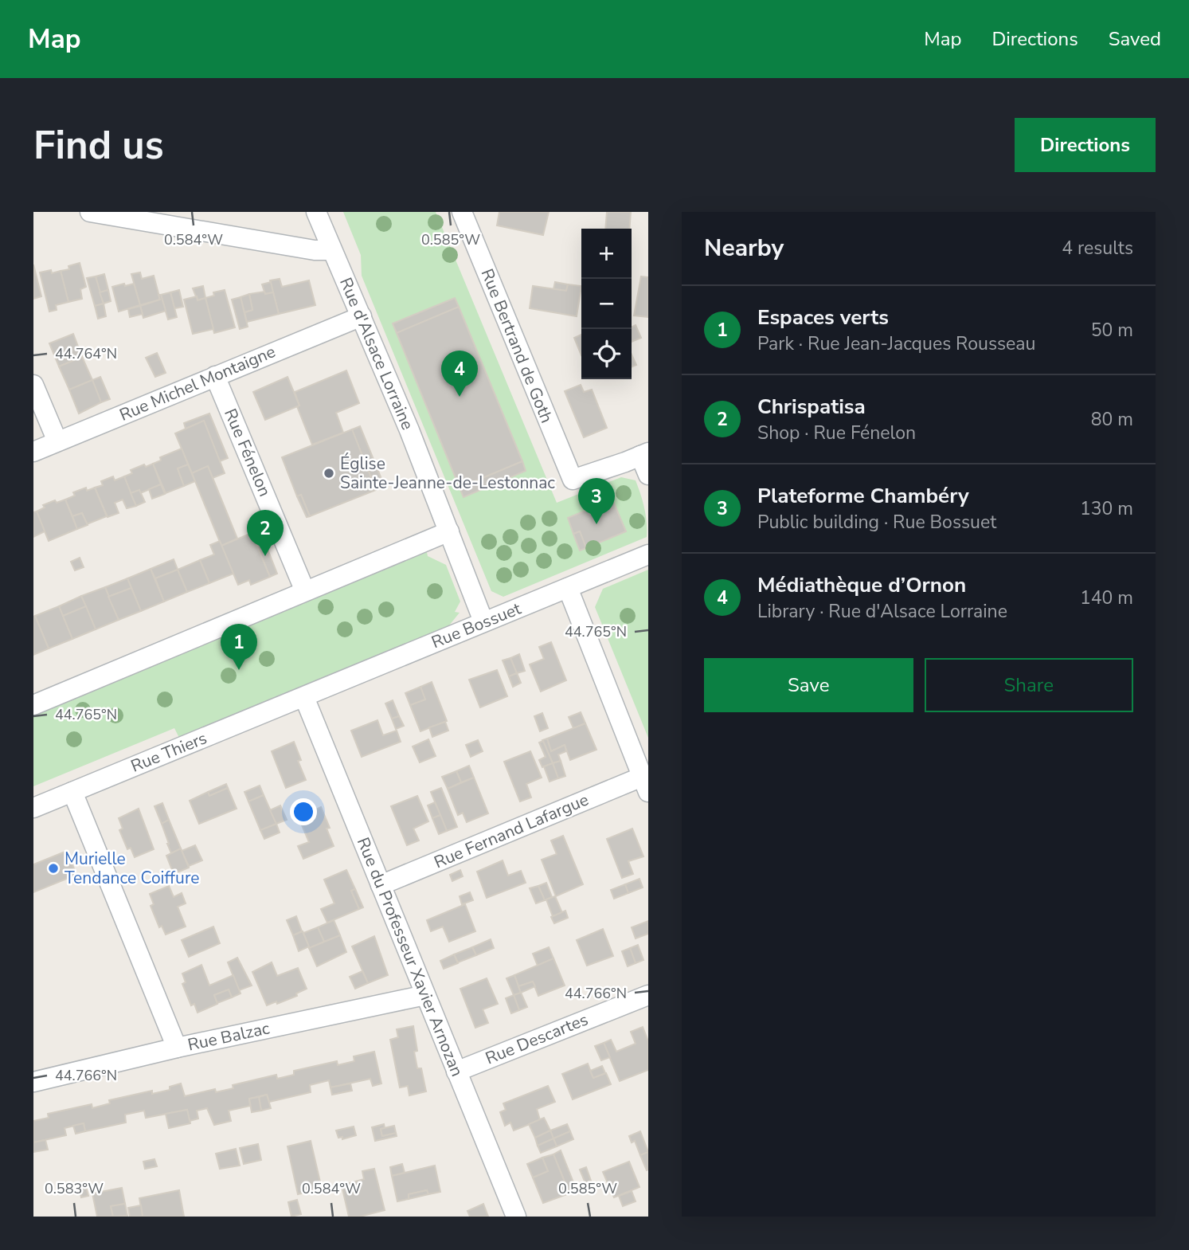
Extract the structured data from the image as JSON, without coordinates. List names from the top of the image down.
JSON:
{
  "streets": {
    "street": [
      "Rue Bertrand de Goth",
      "Rue d'Alsace Lorraine",
      "Rue Michel Montaigne",
      "Rue Fénelon",
      "Rue Bossuet",
      "Rue Thiers",
      "Rue Fernand Lafargue",
      "Rue du Professeur Xavier Arnozan",
      "Rue Balzac",
      "Rue Descartes"
    ]
  },
  "crossings": [
    ["Rue d'Alsace Lorraine", "Rue Michel Montaigne"],
    ["Rue d'Alsace Lorraine", "Rue Bossuet"],
    ["Rue Michel Montaigne", "Rue Fénelon"],
    ["Rue Bossuet", "Rue Thiers"],
    ["Rue Bossuet", "Rue du Professeur Xavier Arnozan"],
    ["Rue Thiers", "Rue du Professeur Xavier Arnozan"],
    ["Rue Fernand Lafargue", "Rue du Professeur Xavier Arnozan"],
    ["Rue du Professeur Xavier Arnozan", "Rue Balzac"],
    ["Rue du Professeur Xavier Arnozan", "Rue Descartes"]
  ],
  "places": ["Église Sainte-Jeanne-de-Lestonnac", "Murielle Tendance Coiffure"],
  "page": {
    "header": "Map",
    "nav": ["Map", "Directions", "Saved"],
    "buttons": [
      "Directions",
      ["Save", "Share"]
    ],
    "title": "Find us",
    "heading": ["Nearby", "4 results"],
    "map_buttons": ["+", "−"],
    "list": [
      {
        "mark": "1",
        "name": "Espaces verts",
        "note": "Park · Rue Jean-Jacques Rousseau",
        "value": "50 m"
      },
      {
        "mark": "2",
        "name": "Chrispatisa",
        "note": "Shop · Rue Fénelon",
        "value": "80 m"
      },
      {
        "mark": "3",
        "name": "Plateforme Chambéry",
        "note": "Public building · Rue Bossuet",
        "value": "130 m"
      },
      {
        "mark": "4",
        "name": "Médiathèque d’Ornon",
        "note": "Library · Rue d'Alsace Lorraine",
        "value": "140 m"
      }
    ],
    "pins": [
      "4",
      "3",
      "2",
      "1"
    ]
  },
  "coordinates": [
    "0.584°W",
    "0.585°W",
    "44.764°N",
    "44.765°N",
    "44.766°N",
    "0.583°W"
  ]
}
